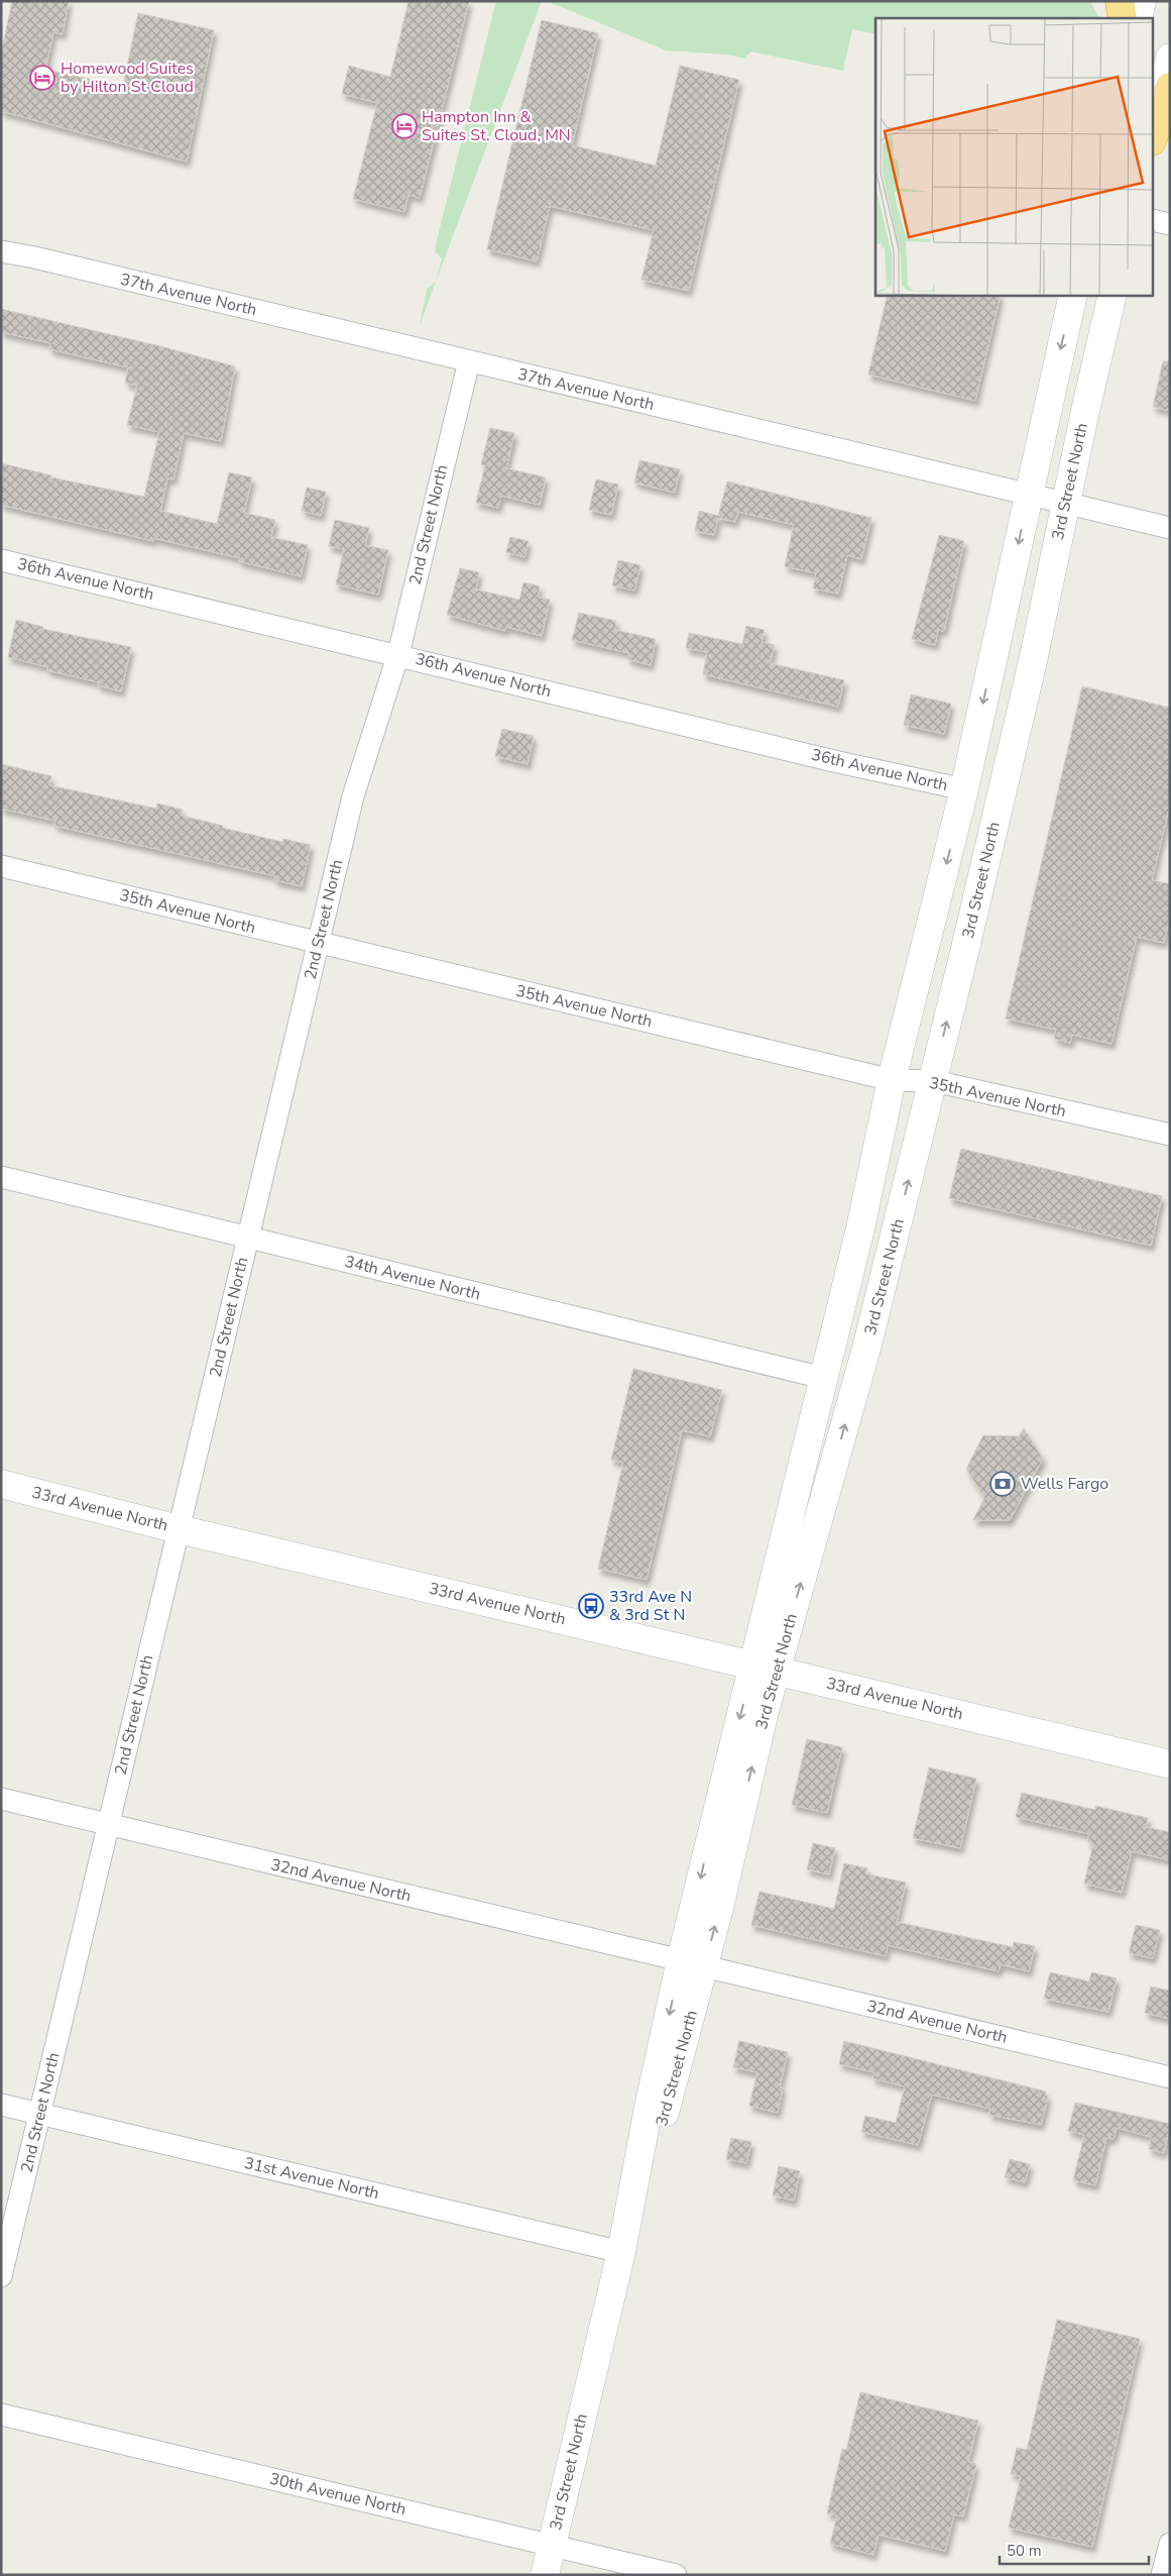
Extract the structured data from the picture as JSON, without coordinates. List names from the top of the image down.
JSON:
{
  "streets": {
    "main road": ["3rd Street North", "33rd Avenue North"],
    "street": [
      "37th Avenue North",
      "2nd Street North",
      "36th Avenue North",
      "35th Avenue North",
      "34th Avenue North",
      "32nd Avenue North",
      "31st Avenue North",
      "30th Avenue North"
    ]
  },
  "crossings": [
    ["37th Avenue North", "3rd Street North"],
    ["37th Avenue North", "2nd Street North"],
    ["3rd Street North", "36th Avenue North"],
    ["3rd Street North", "35th Avenue North"],
    ["3rd Street North", "34th Avenue North"],
    ["3rd Street North", "33rd Avenue North"],
    ["3rd Street North", "32nd Avenue North"],
    ["3rd Street North", "31st Avenue North"],
    ["3rd Street North", "30th Avenue North"],
    ["2nd Street North", "36th Avenue North"],
    ["2nd Street North", "35th Avenue North"],
    ["2nd Street North", "34th Avenue North"],
    ["2nd Street North", "33rd Avenue North"],
    ["2nd Street North", "32nd Avenue North"],
    ["2nd Street North", "31st Avenue North"]
  ],
  "places": {
    "hotel": ["Homewood Suites by Hilton St Cloud", "Hampton Inn & Suites St. Cloud, MN"],
    "bank": ["Wells Fargo"],
    "bus stop": ["33rd Ave N & 3rd St N"]
  },
  "scale_bar": "50 m"
}
